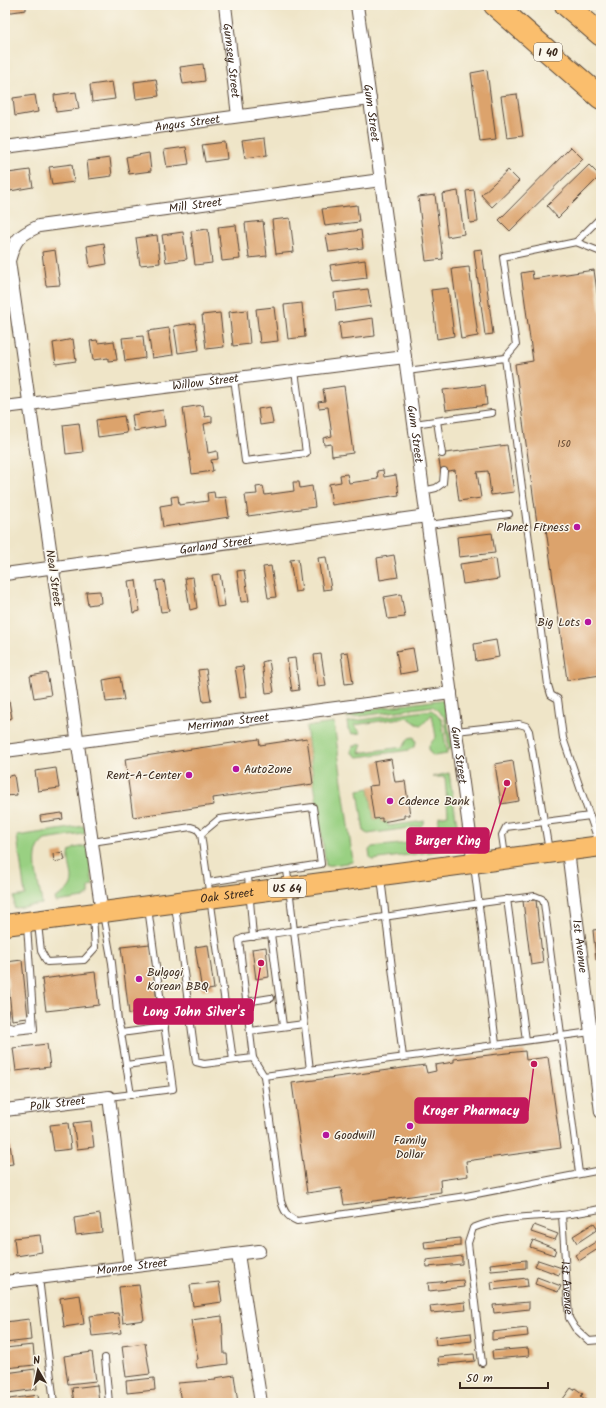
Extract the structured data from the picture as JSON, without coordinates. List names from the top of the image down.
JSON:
{
  "streets": {
    "highway": ["I 40", "US 64", "Oak Street"],
    "street": [
      "Gurnsey Street",
      "Gum Street",
      "Angus Street",
      "Mill Street",
      "Willow Street",
      "Garland Street",
      "Neal Street",
      "Merriman Street",
      "1st Avenue",
      "Polk Street",
      "Monroe Street"
    ]
  },
  "crossings": [
    ["Gurnsey Street", "Angus Street"],
    ["Gum Street", "Angus Street"],
    ["Gum Street", "Mill Street"],
    ["Gum Street", "Willow Street"],
    ["Gum Street", "Garland Street"],
    ["Gum Street", "Merriman Street"],
    ["Gum Street", "Oak Street"],
    ["Mill Street", "Neal Street"],
    ["Willow Street", "Neal Street"],
    ["Garland Street", "Neal Street"],
    ["Neal Street", "Merriman Street"],
    ["Neal Street", "Oak Street"],
    ["US 64", "Oak Street"],
    ["US 64", "1st Avenue"],
    ["Oak Street", "1st Avenue"]
  ],
  "places": [
    "Planet Fitness",
    "Big Lots",
    "AutoZone",
    "Rent-A-Center",
    "Burger King",
    "Cadence Bank",
    "Long John Silver's",
    "Bulgogi Korean BBQ",
    "Kroger Pharmacy",
    "Family Dollar",
    "Goodwill"
  ],
  "house_numbers": ["150"],
  "scale_bar": "50 m",
  "north": "top"
}
